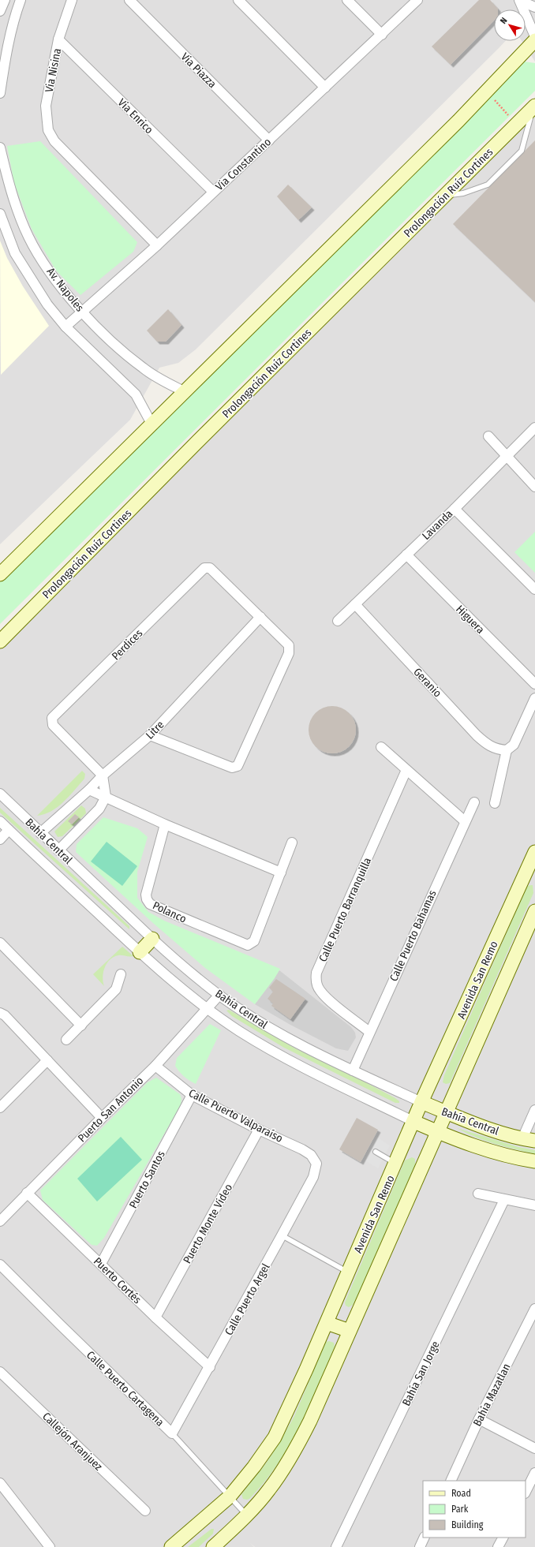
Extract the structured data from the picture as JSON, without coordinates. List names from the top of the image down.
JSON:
{
  "streets": {
    "street": [
      "Via Nisina",
      "Via Piazza",
      "Via Enrico",
      "Via Constantino",
      "Prolongación Ruíz Cortines",
      "Av. Napoles",
      "Lavanda",
      "Higuera",
      "Perdices",
      "Geranio",
      "Litre",
      "Bahía Central",
      "Calle Puerto Barranquilla",
      "Polanco",
      "Calle Puerto Bahamas",
      "Avenida San Remo",
      "Puerto San Antonio",
      "Calle Puerto Valparaíso",
      "Puerto Santos",
      "Puerto Monte Video",
      "Puerto Cortés",
      "Calle Puerto Argel",
      "Bahía San Jorge",
      "Calle Puerto Cartagena",
      "Bahía Mazatlan",
      "Callejón Aranjuez"
    ]
  },
  "crossings": [
    ["Via Nisina", "Via Enrico"],
    ["Via Nisina", "Via Constantino"],
    ["Via Piazza", "Via Constantino"],
    ["Via Enrico", "Via Constantino"],
    ["Via Constantino", "Av. Napoles"],
    ["Lavanda", "Higuera"],
    ["Lavanda", "Geranio"],
    ["Perdices", "Litre"],
    ["Litre", "Bahía Central"],
    ["Bahía Central", "Calle Puerto Bahamas"],
    ["Bahía Central", "Avenida San Remo"],
    ["Bahía Central", "Puerto San Antonio"],
    ["Calle Puerto Barranquilla", "Calle Puerto Bahamas"],
    ["Avenida San Remo", "Calle Puerto Cartagena"],
    ["Puerto San Antonio", "Calle Puerto Valparaíso"],
    ["Puerto San Antonio", "Puerto Cortés"],
    ["Calle Puerto Valparaíso", "Puerto Santos"],
    ["Calle Puerto Valparaíso", "Puerto Monte Video"],
    ["Calle Puerto Valparaíso", "Calle Puerto Argel"],
    ["Puerto Santos", "Puerto Cortés"],
    ["Puerto Monte Video", "Puerto Cortés"],
    ["Puerto Cortés", "Calle Puerto Argel"],
    ["Calle Puerto Argel", "Calle Puerto Cartagena"]
  ],
  "legend": ["Road", "Park", "Building"],
  "north": "top left"
}
